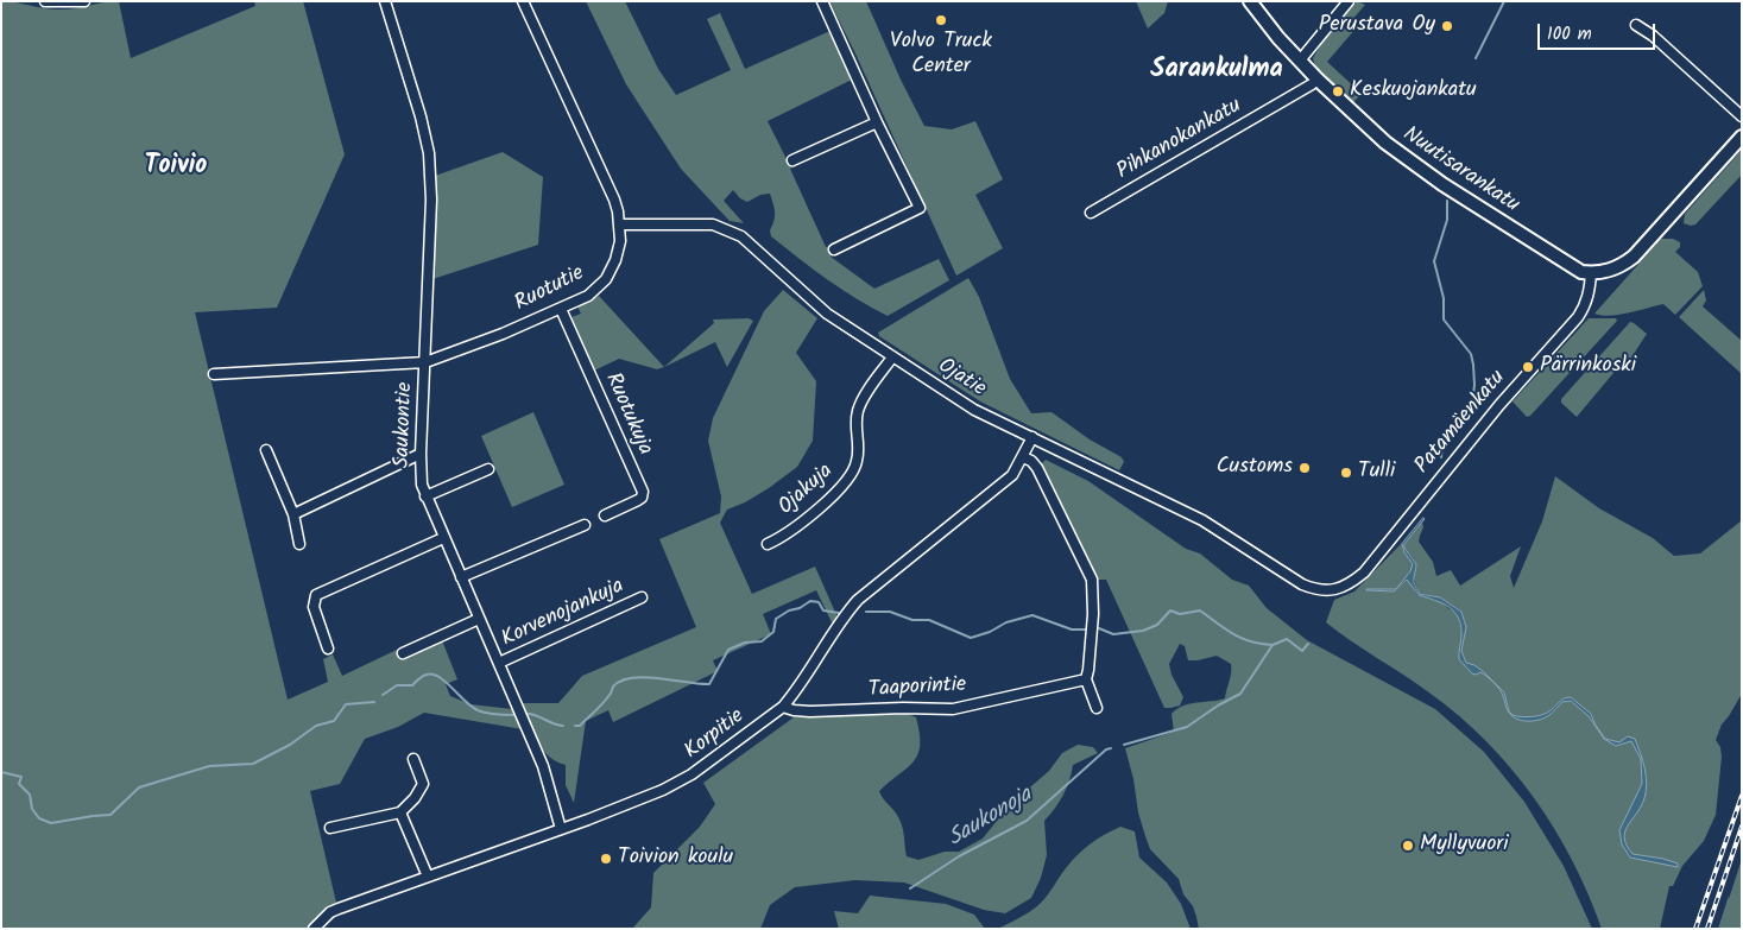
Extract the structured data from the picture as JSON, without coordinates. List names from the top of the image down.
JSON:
{
  "streets": {
    "main road": ["Nuutisarankatu"],
    "street": [
      "Pihkanokankatu",
      "Ruotutie",
      "Ojatie",
      "Ruotukuja",
      "Patamäenkatu",
      "Saukontie",
      "Ojakuja",
      "Korvenojankuja",
      "Taaporintie",
      "Korpitie"
    ]
  },
  "crossings": [
    ["Pihkanokankatu", "Nuutisarankatu"],
    ["Nuutisarankatu", "Patamäenkatu"],
    ["Ruotutie", "Ojatie"],
    ["Ruotutie", "Ruotukuja"],
    ["Ruotutie", "Saukontie"],
    ["Ojatie", "Patamäenkatu"],
    ["Ojatie", "Ojakuja"],
    ["Saukontie", "Korvenojankuja"],
    ["Saukontie", "Korpitie"],
    ["Taaporintie", "Korpitie"]
  ],
  "districts": ["Sarankulma", "Toivio"],
  "water": ["Saukonoja"],
  "places": [
    "Volvo Truck Center",
    "Perustava Oy",
    "Keskuojankatu",
    "Pärrinkoski",
    "Customs",
    "Tulli",
    "Myllyvuori",
    "Toivion koulu"
  ],
  "scale_bar": "100 m"
}
